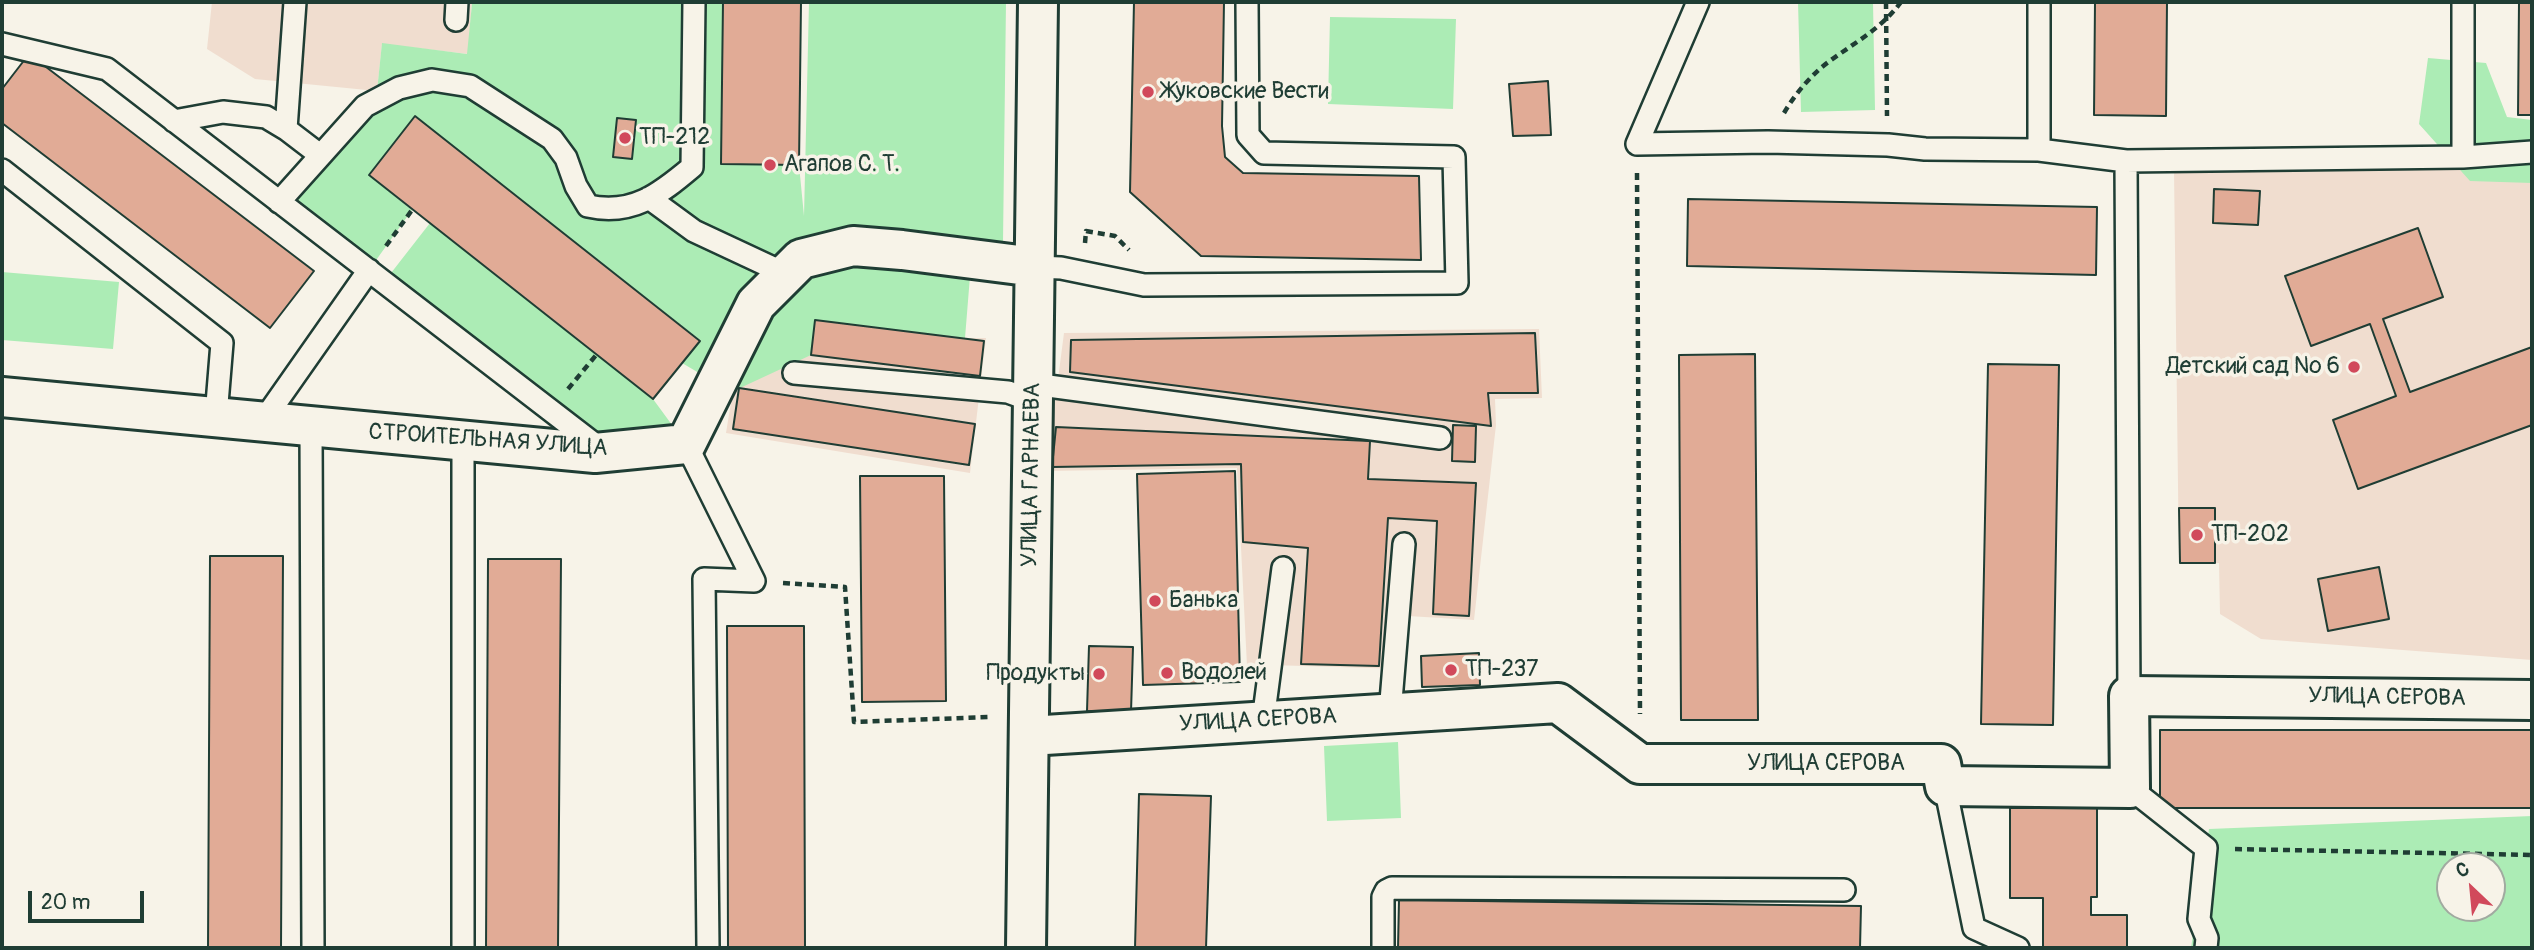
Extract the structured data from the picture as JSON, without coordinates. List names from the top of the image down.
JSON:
{
  "streets": {
    "street": ["СТРОИТЕЛЬНАЯ УЛИЦА", "УЛИЦА ГАРНАЕВА", "УЛИЦА СЕРОВА"]
  },
  "crossings": [
    ["УЛИЦА ГАРНАЕВА", "УЛИЦА СЕРОВА"]
  ],
  "places": [
    "Жуковские Вести",
    "ТП-212",
    "Агапов С. Т.",
    "Детский сад № 6",
    "ТП-202",
    "Банька",
    "ТП-237",
    "Водолей",
    "Продукты"
  ],
  "scale_bar": "20 m",
  "north": "top left"
}
